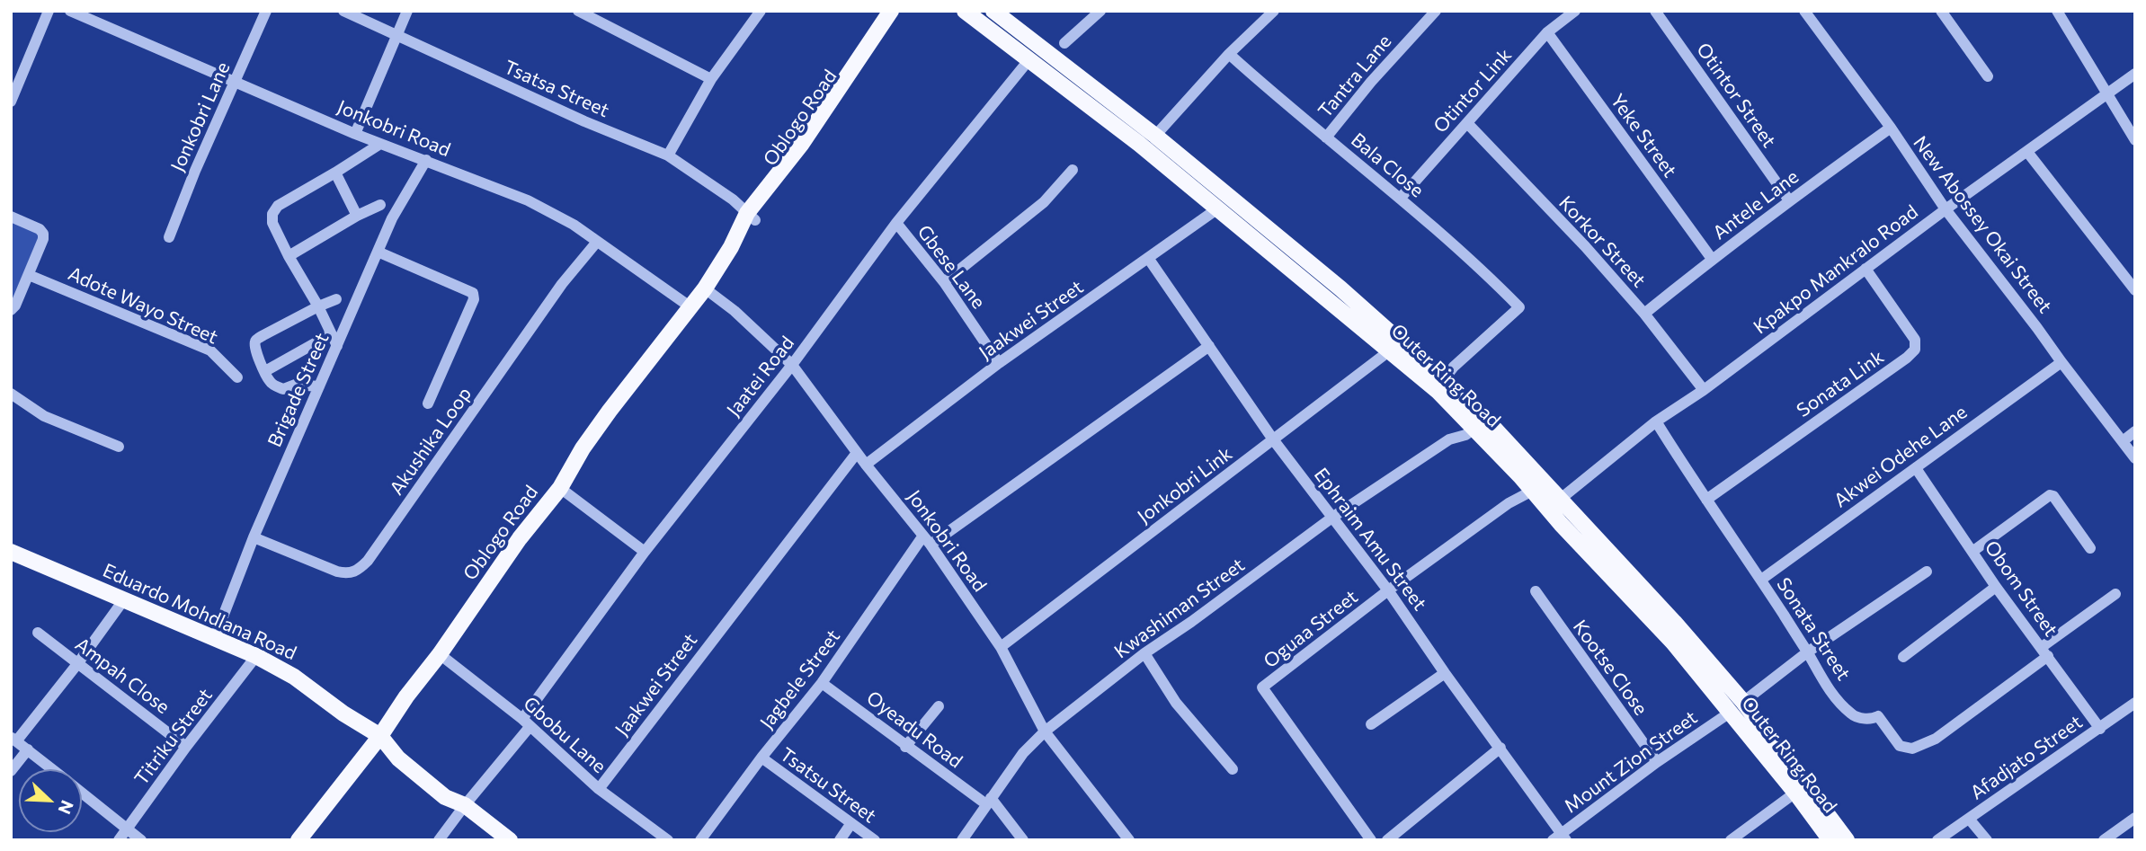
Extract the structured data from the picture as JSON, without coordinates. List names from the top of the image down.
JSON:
{
  "streets": {
    "main road": ["Oblogo Road", "Outer Ring Road", "Eduardo Mohdlana Road"],
    "street": [
      "Tantra Lane",
      "Tsatsa Street",
      "Otintor Link",
      "Otintor Street",
      "Jonkobri Lane",
      "Jonkobri Road",
      "Yeke Street",
      "Bala Close",
      "Antele Lane",
      "New Abossey Okai Street",
      "Korkor Street",
      "Gbese Lane",
      "Kpakpo Mankralo Road",
      "Adote Wayo Street",
      "Jaakwei Street",
      "Jaatei Road",
      "Sonata Link",
      "Brigade Street",
      "Akushika Loop",
      "Akwei Odehe Lane",
      "Jonkobri Link",
      "Ephraim Amu Street",
      "Obom Street",
      "Kwashiman Street",
      "Oguaa Street",
      "Sonata Street",
      "Kootse Close",
      "Ampah Close",
      "Jagbele Street",
      "Oyeadu Road",
      "Gbobu Lane",
      "Titriku Street",
      "Afadjato Street",
      "Mount Zion Street",
      "Tsatsu Street"
    ]
  },
  "crossings": [
    ["Tantra Lane", "Bala Close"],
    ["Tsatsa Street", "Oblogo Road"],
    ["Otintor Link", "Yeke Street"],
    ["Otintor Link", "Bala Close"],
    ["Otintor Link", "Korkor Street"],
    ["Otintor Street", "Antele Lane"],
    ["Jonkobri Lane", "Jonkobri Road"],
    ["Oblogo Road", "Jonkobri Road"],
    ["Oblogo Road", "Eduardo Mohdlana Road"],
    ["Oblogo Road", "Gbobu Lane"],
    ["Jonkobri Road", "Jaakwei Street"],
    ["Jonkobri Road", "Jaatei Road"],
    ["Jonkobri Road", "Brigade Street"],
    ["Jonkobri Road", "Akushika Loop"],
    ["Jonkobri Road", "Jonkobri Link"],
    ["Jonkobri Road", "Kwashiman Street"],
    ["Jonkobri Road", "Jagbele Street"],
    ["Yeke Street", "Antele Lane"],
    ["Bala Close", "Outer Ring Road"],
    ["Antele Lane", "New Abossey Okai Street"],
    ["Antele Lane", "Korkor Street"],
    ["New Abossey Okai Street", "Kpakpo Mankralo Road"],
    ["New Abossey Okai Street", "Akwei Odehe Lane"],
    ["Korkor Street", "Kpakpo Mankralo Road"],
    ["Gbese Lane", "Jaakwei Street"],
    ["Gbese Lane", "Jaatei Road"],
    ["Kpakpo Mankralo Road", "Outer Ring Road"],
    ["Kpakpo Mankralo Road", "Sonata Link"],
    ["Kpakpo Mankralo Road", "Sonata Street"],
    ["Jaakwei Street", "Outer Ring Road"],
    ["Jaakwei Street", "Ephraim Amu Street"],
    ["Jaakwei Street", "Gbobu Lane"],
    ["Outer Ring Road", "Jaatei Road"],
    ["Outer Ring Road", "Jonkobri Link"],
    ["Outer Ring Road", "Kwashiman Street"],
    ["Outer Ring Road", "Oguaa Street"],
    ["Outer Ring Road", "Mount Zion Street"],
    ["Jaatei Road", "Eduardo Mohdlana Road"],
    ["Jaatei Road", "Gbobu Lane"],
    ["Sonata Link", "Sonata Street"],
    ["Brigade Street", "Akushika Loop"],
    ["Brigade Street", "Eduardo Mohdlana Road"],
    ["Akwei Odehe Lane", "Obom Street"],
    ["Akwei Odehe Lane", "Sonata Street"],
    ["Jonkobri Link", "Ephraim Amu Street"],
    ["Ephraim Amu Street", "Kwashiman Street"],
    ["Ephraim Amu Street", "Oguaa Street"],
    ["Ephraim Amu Street", "Jagbele Street"],
    ["Ephraim Amu Street", "Mount Zion Street"],
    ["Obom Street", "Sonata Street"],
    ["Obom Street", "Afadjato Street"],
    ["Kwashiman Street", "Oyeadu Road"],
    ["Eduardo Mohdlana Road", "Titriku Street"],
    ["Kootse Close", "Mount Zion Street"],
    ["Ampah Close", "Titriku Street"],
    ["Jagbele Street", "Oyeadu Road"],
    ["Jagbele Street", "Tsatsu Street"]
  ],
  "north": "bottom right"
}
